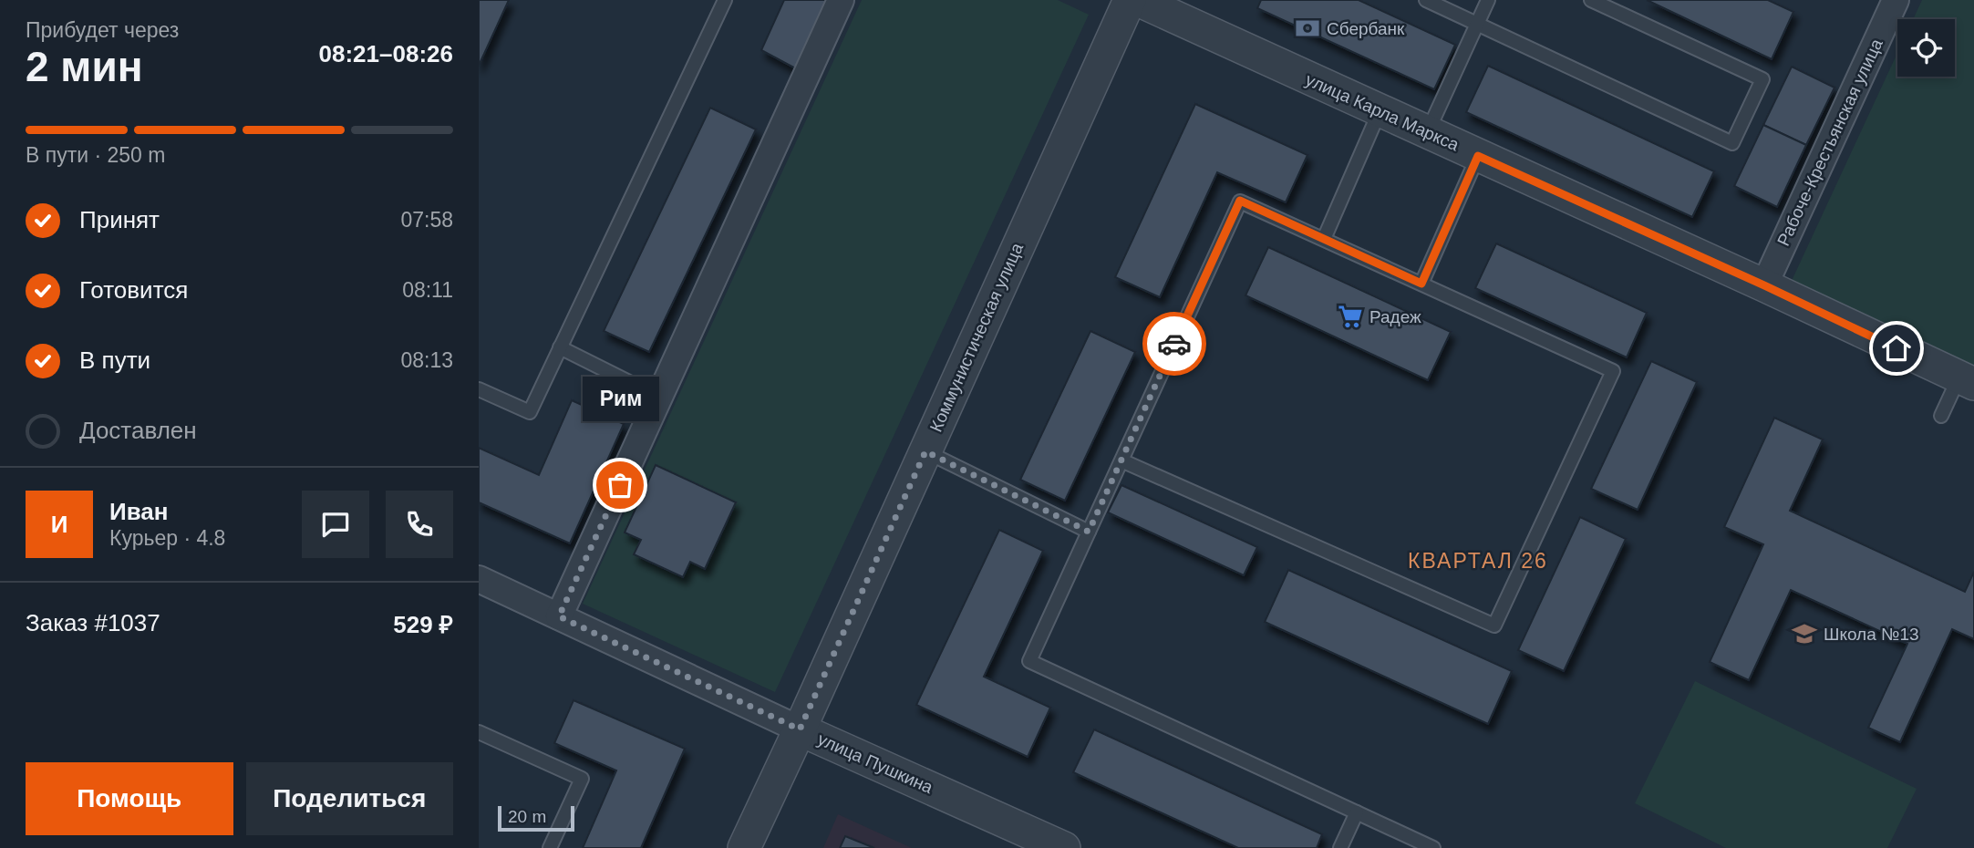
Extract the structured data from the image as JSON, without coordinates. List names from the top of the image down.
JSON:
{
  "streets": {
    "street": [
      "улица Карла Маркса",
      "Рабоче-Крестьянская улица",
      "Коммунистическая улица",
      "улица Пушкина"
    ]
  },
  "crossings": [
    ["улица Карла Маркса", "Рабоче-Крестьянская улица"],
    ["Коммунистическая улица", "улица Пушкина"]
  ],
  "districts": ["КВАРТАЛ 26"],
  "places": {
    "bank": ["Сбербанк"],
    "supermarket": ["Радеж"],
    "other": ["Рим"],
    "school or university": ["Школа №13"]
  },
  "scale_bar": "20 m",
  "page": {
    "heading": ["2 мин", "Прибудет через", "08:21–08:26"],
    "panel": [
      "Иван",
      "Курьер · 4.8",
      "Заказ #1037",
      "529 ₽"
    ],
    "bar": "В пути · 250 m",
    "list": [
      ["Принят", "07:58"],
      ["Готовится", "08:11"],
      ["В пути", "08:13"],
      "Доставлен"
    ],
    "bubble": "Рим",
    "round": "И",
    "buttons": ["Помощь", "Поделиться"],
    "scale": "20 m"
  }
}
